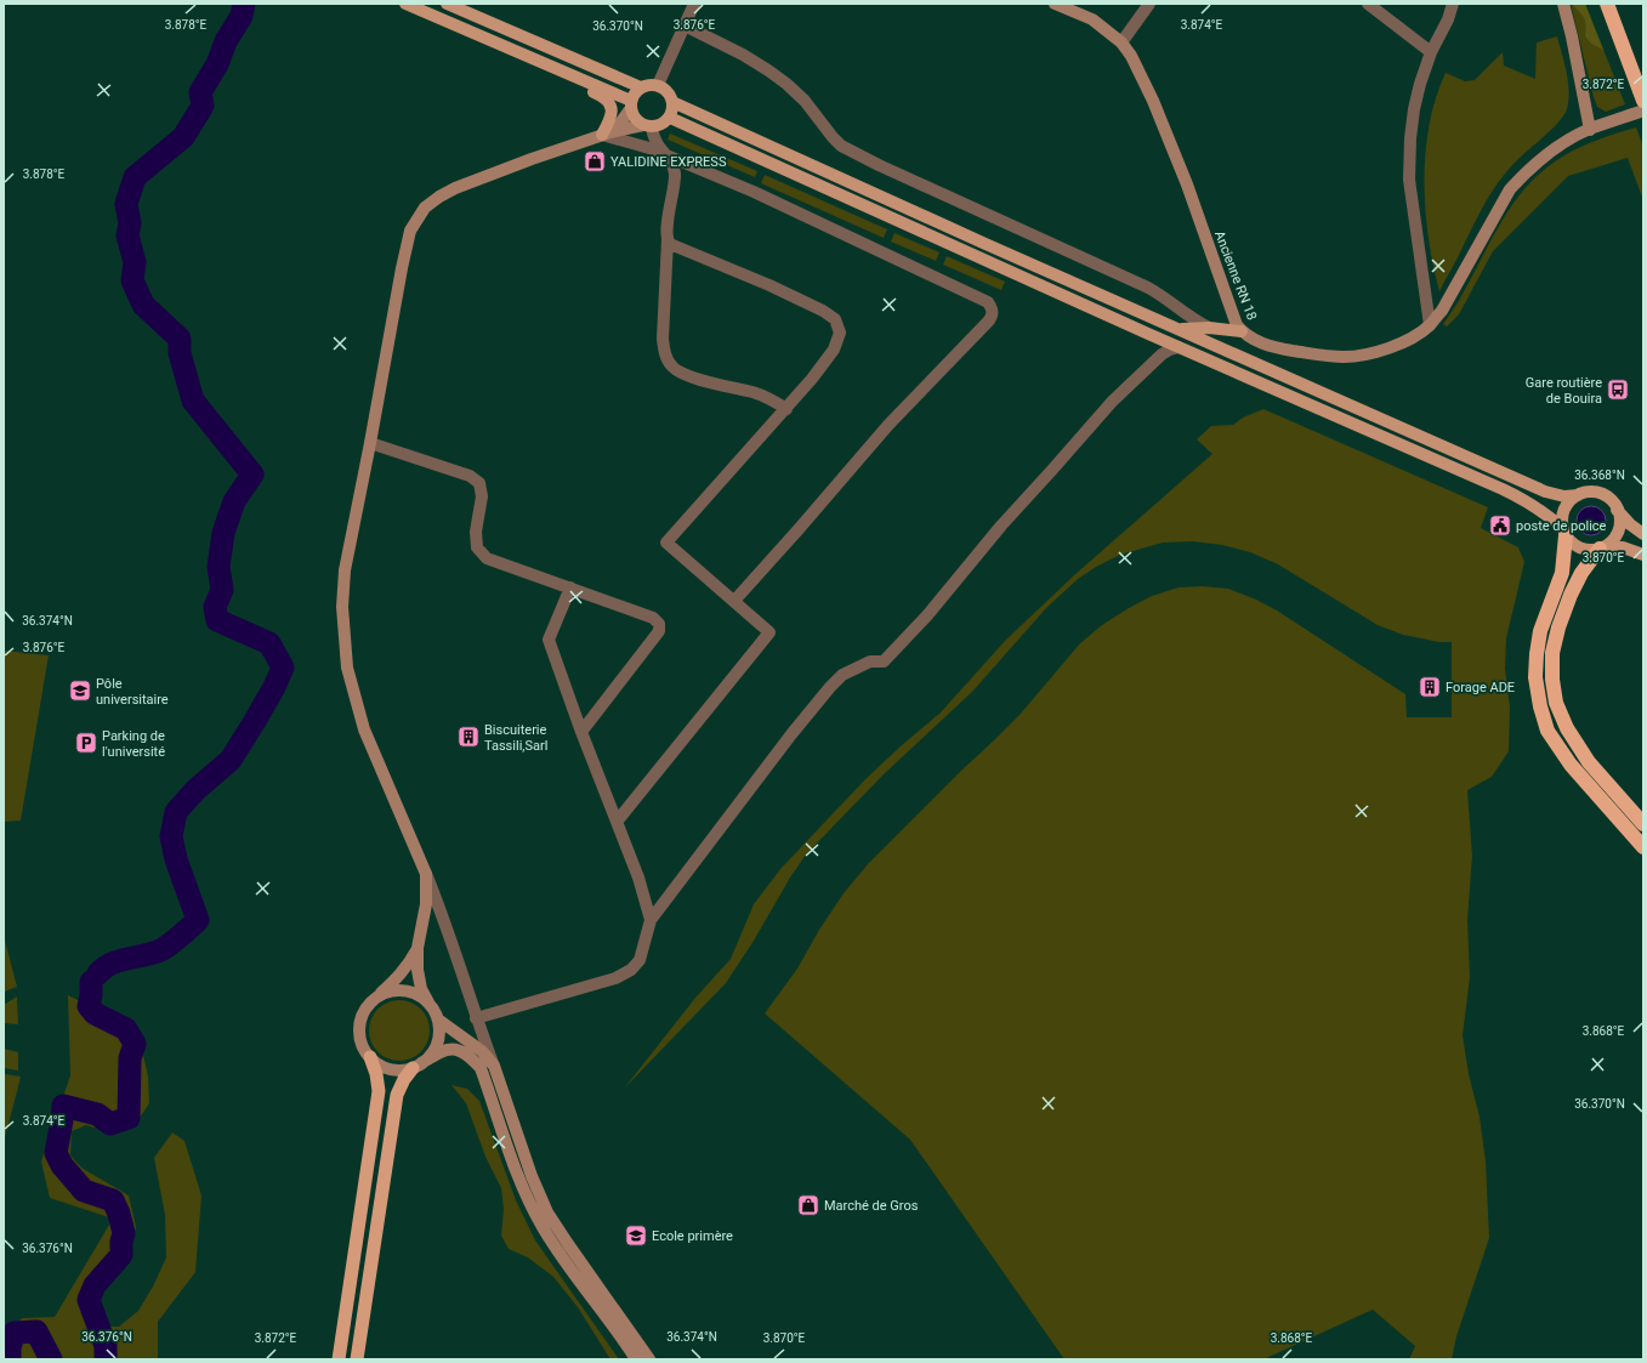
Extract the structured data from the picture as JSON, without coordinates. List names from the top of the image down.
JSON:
{
  "streets": {
    "main road": ["Ancienne RN 18"]
  },
  "places": {
    "shop": ["YALIDINE EXPRESS", "Marché de Gros"],
    "bus stop": ["Gare routière de Bouira"],
    "public building": ["poste de police"],
    "building": ["Forage ADE", "Biscuiterie Tassili,Sarl"],
    "school or university": ["Pôle universitaire", "Ecole primère"],
    "parking": ["Parking de l'université"]
  },
  "coordinates": [
    "3.878°E",
    "3.876°E",
    "3.874°E",
    "36.370°N",
    "3.872°E",
    "36.368°N",
    "3.870°E",
    "36.374°N",
    "3.868°E",
    "36.376°N"
  ]
}
